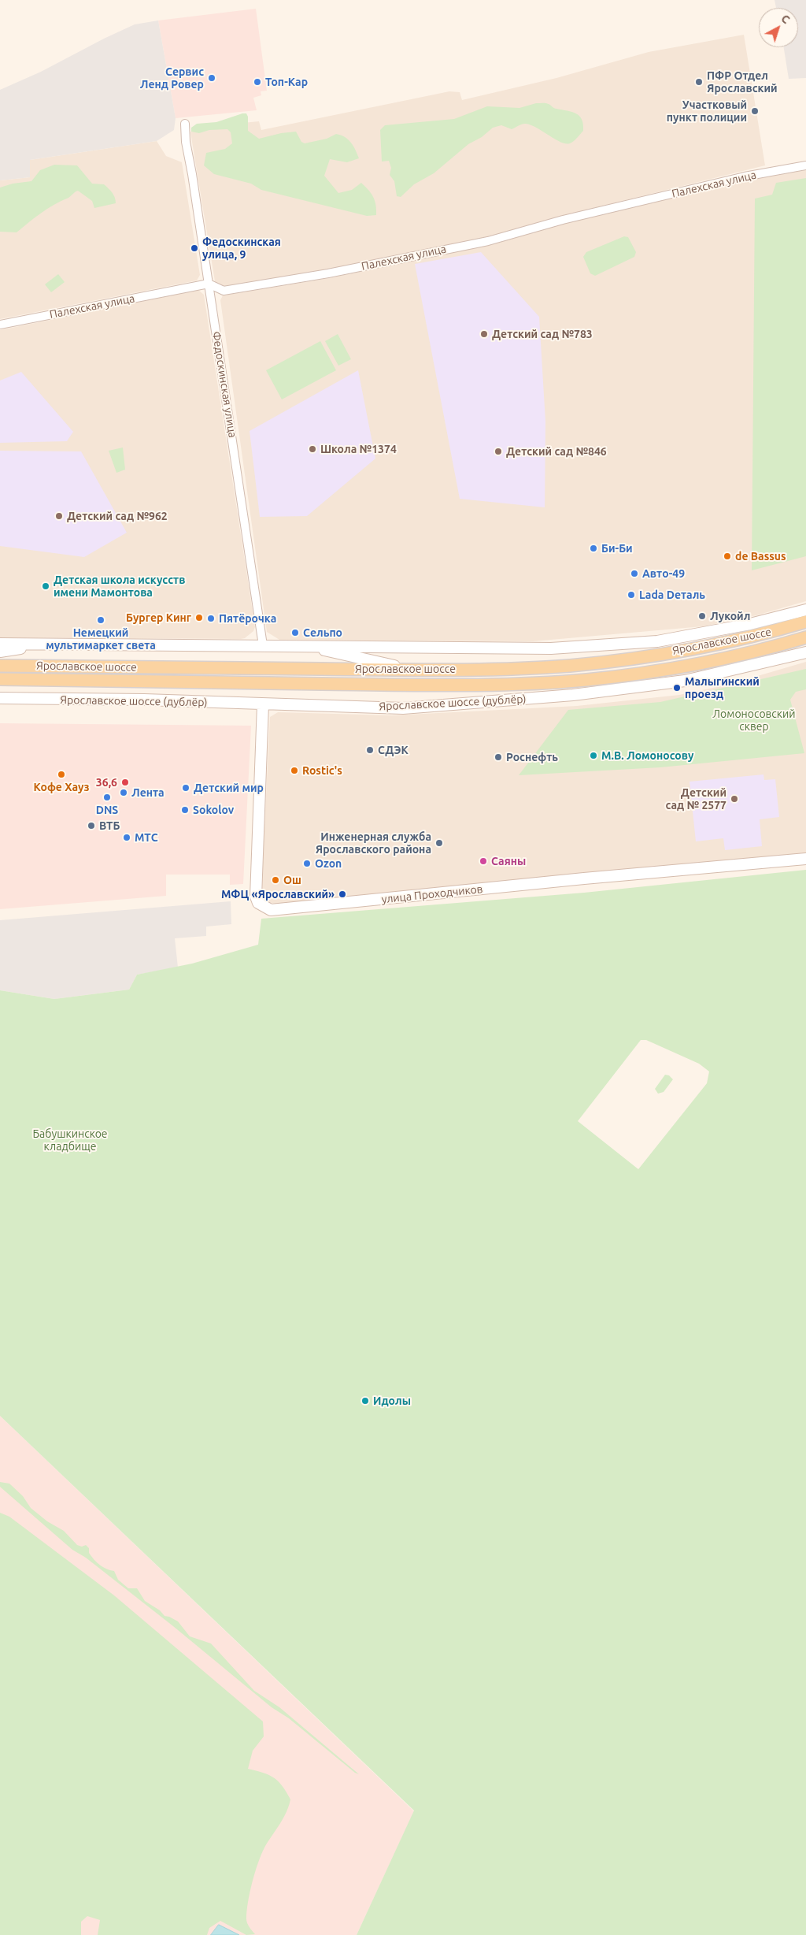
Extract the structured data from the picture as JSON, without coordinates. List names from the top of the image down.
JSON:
{
  "streets": {
    "main road": ["Ярославское шоссе"],
    "street": [
      "Палехская улица",
      "Федоскинская улица",
      "Ярославское шоссе (дублёр)",
      "улица Проходчиков"
    ]
  },
  "crossings": [
    ["Палехская улица", "Федоскинская улица"],
    ["Ярославское шоссе (дублёр)", "улица Проходчиков"]
  ],
  "parks": ["Ломоносовский сквер", "Бабушкинское кладбище"],
  "places": [
    "Сервис Ленд Ровер",
    "Топ-Кар",
    "ПФР Отдел Ярославский",
    "Участковый пункт полиции",
    "Федоскинская улица, 9",
    "Детский сад №783",
    "Школа №1374",
    "Детский сад №846",
    "Детский сад №962",
    "Би-Би",
    "de Bassus",
    "Авто-49",
    "Детская школа искусств имени Мамонтова",
    "Lada Dеталь",
    "Лукойл",
    "Бургер Кинг",
    "Пятёрочка",
    "Немецкий мультимаркет света",
    "Сельпо",
    "Малыгинский проезд",
    "СДЭК",
    "М.В. Ломоносову",
    "Роснефть",
    "Rostic's",
    "Кофе Хауз",
    "36,6",
    "Детский мир",
    "Лента",
    "DNS",
    "Детский сад № 2577",
    "Sokolov",
    "ВТБ",
    "МТС",
    "Инженерная служба Ярославского района",
    "Саяны",
    "Ozon",
    "Ош",
    "МФЦ «Ярославский»",
    "Идолы"
  ],
  "north": "top right"
}
